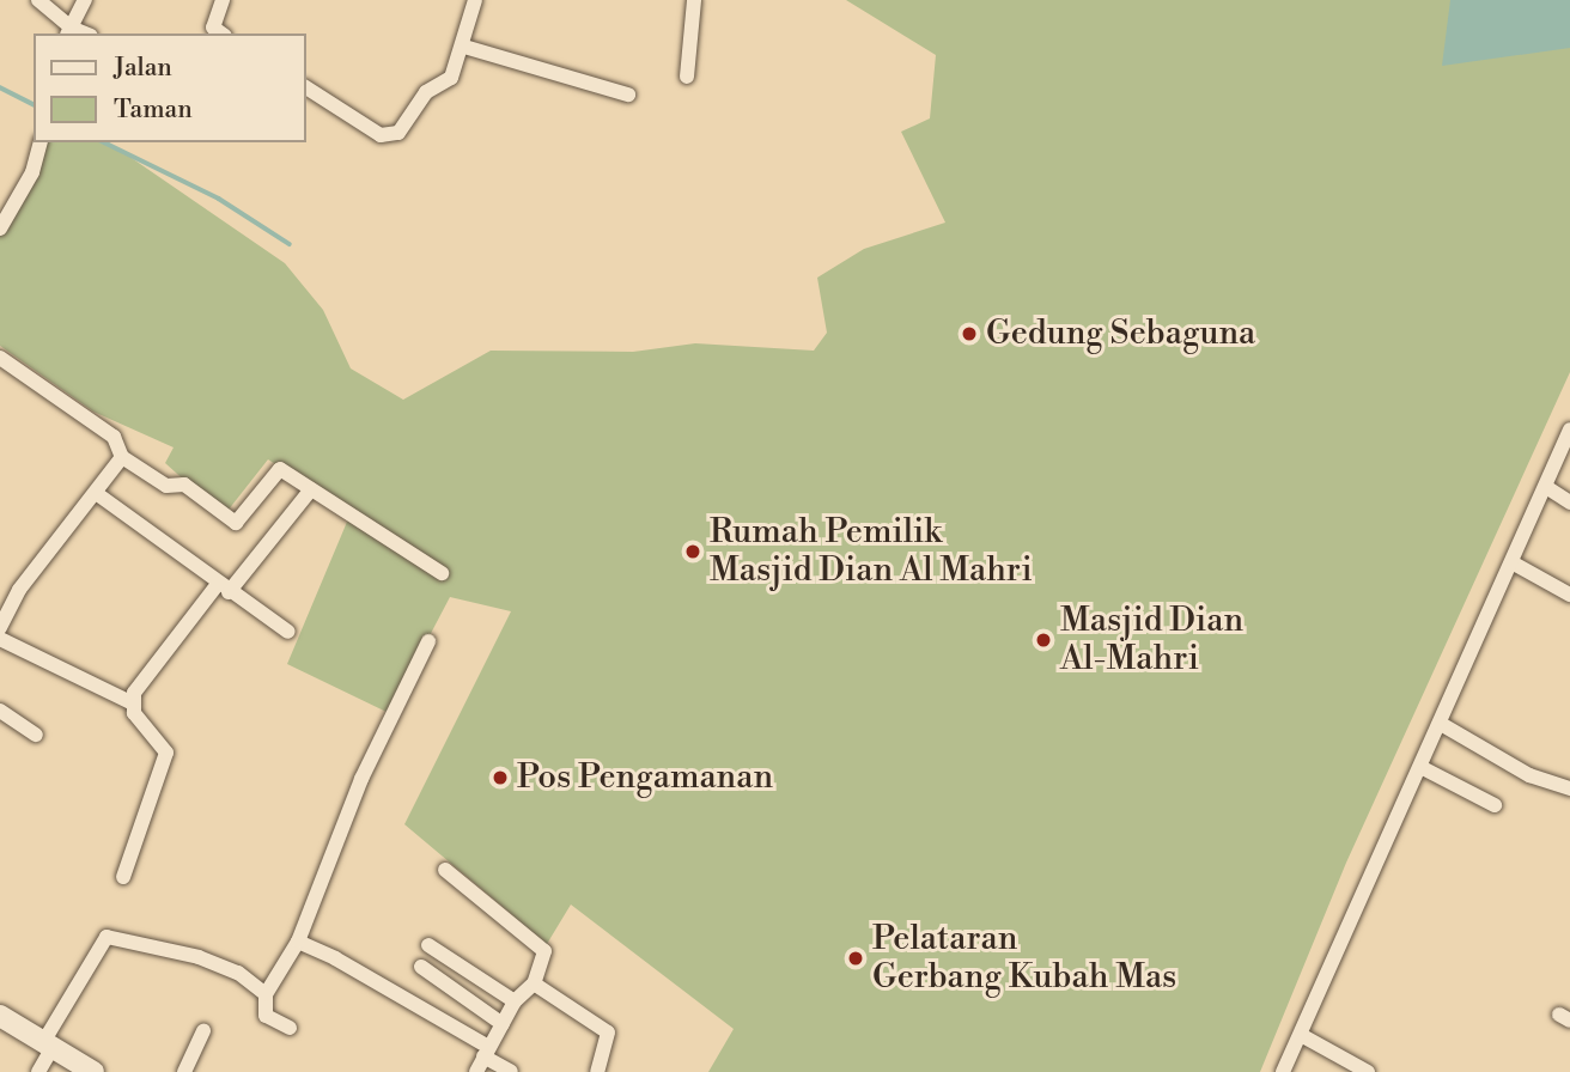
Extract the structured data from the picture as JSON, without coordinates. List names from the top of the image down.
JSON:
{
  "places": [
    "Gedung Sebaguna",
    "Rumah Pemilik Masjid Dian Al Mahri",
    "Masjid Dian Al-Mahri",
    "Pos Pengamanan",
    "Pelataran Gerbang Kubah Mas"
  ],
  "legend": ["Jalan", "Taman"]
}
